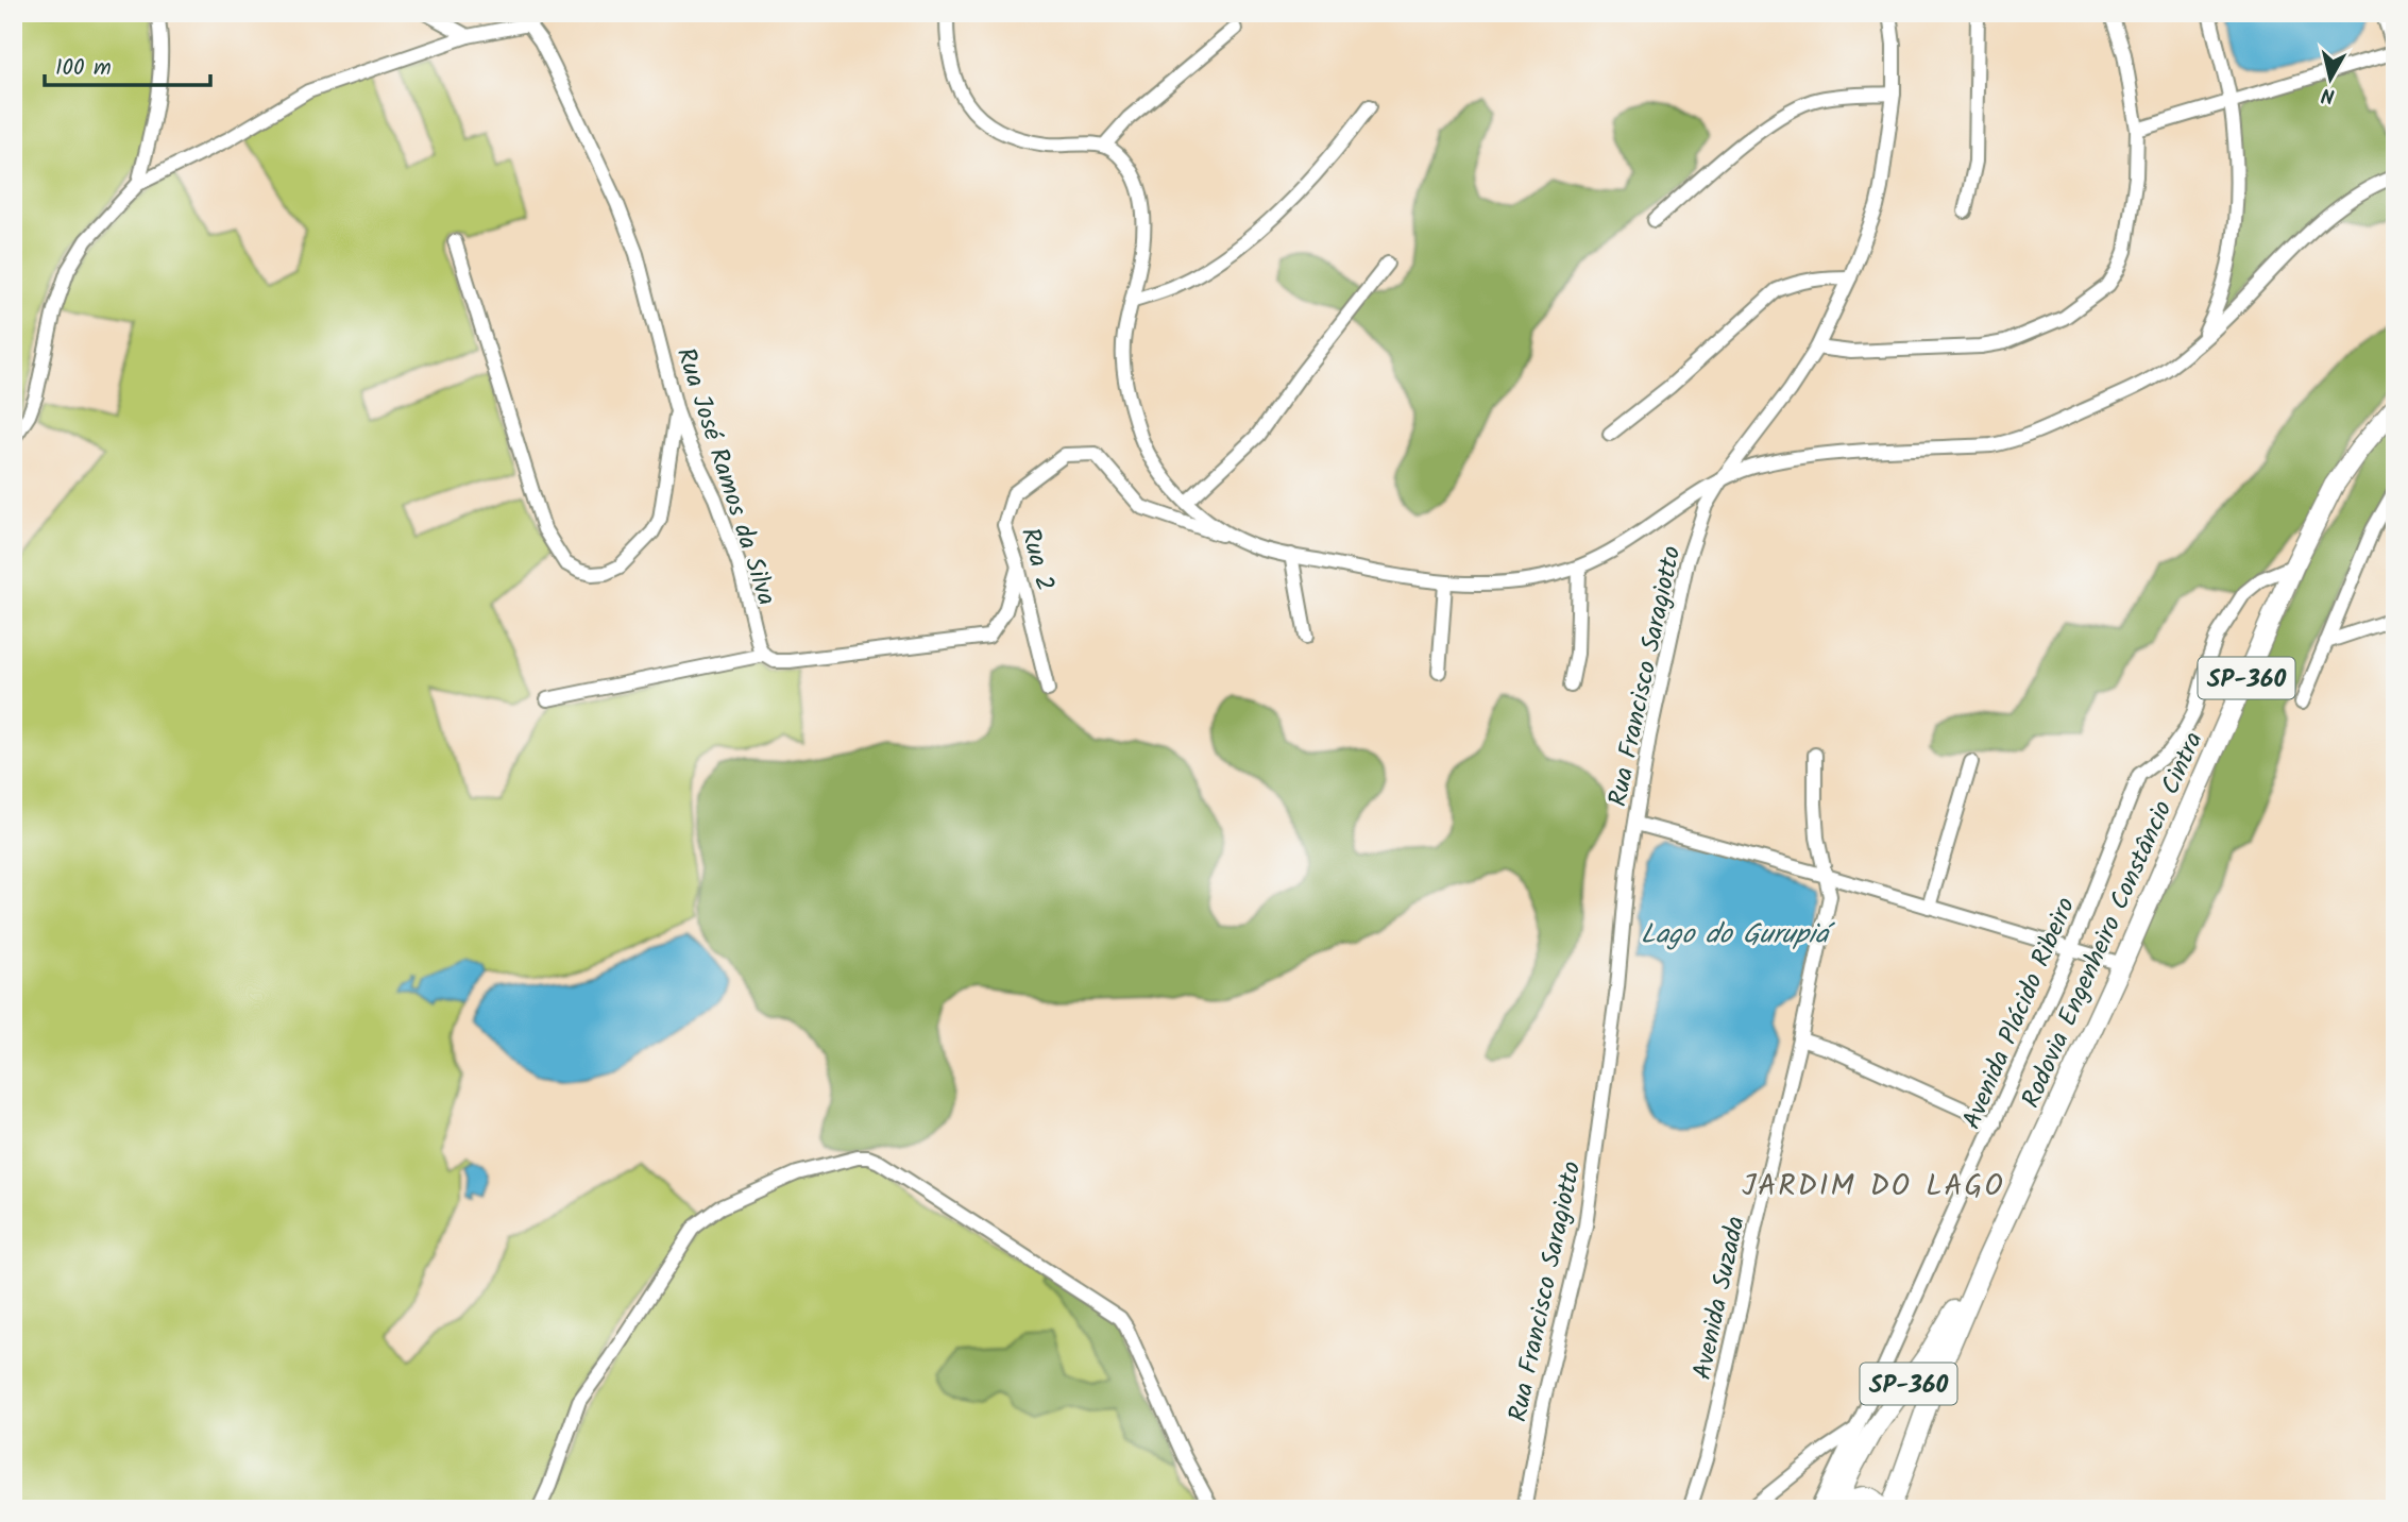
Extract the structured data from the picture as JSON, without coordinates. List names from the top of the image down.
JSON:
{
  "streets": {
    "main road": ["SP-360", "Rodovia Engenheiro Constâncio Cintra"],
    "street": [
      "Rua José Ramos da Silva",
      "Rua 2",
      "Rua Francisco Saragiotto",
      "Avenida Plácido Ribeiro",
      "Avenida Suzada"
    ]
  },
  "crossings": [
    ["Rodovia Engenheiro Constâncio Cintra", "Avenida Plácido Ribeiro"]
  ],
  "districts": ["JARDIM DO LAGO"],
  "water": ["Lago do Gurupiá"],
  "scale_bar": "100 m",
  "north": "bottom"
}
